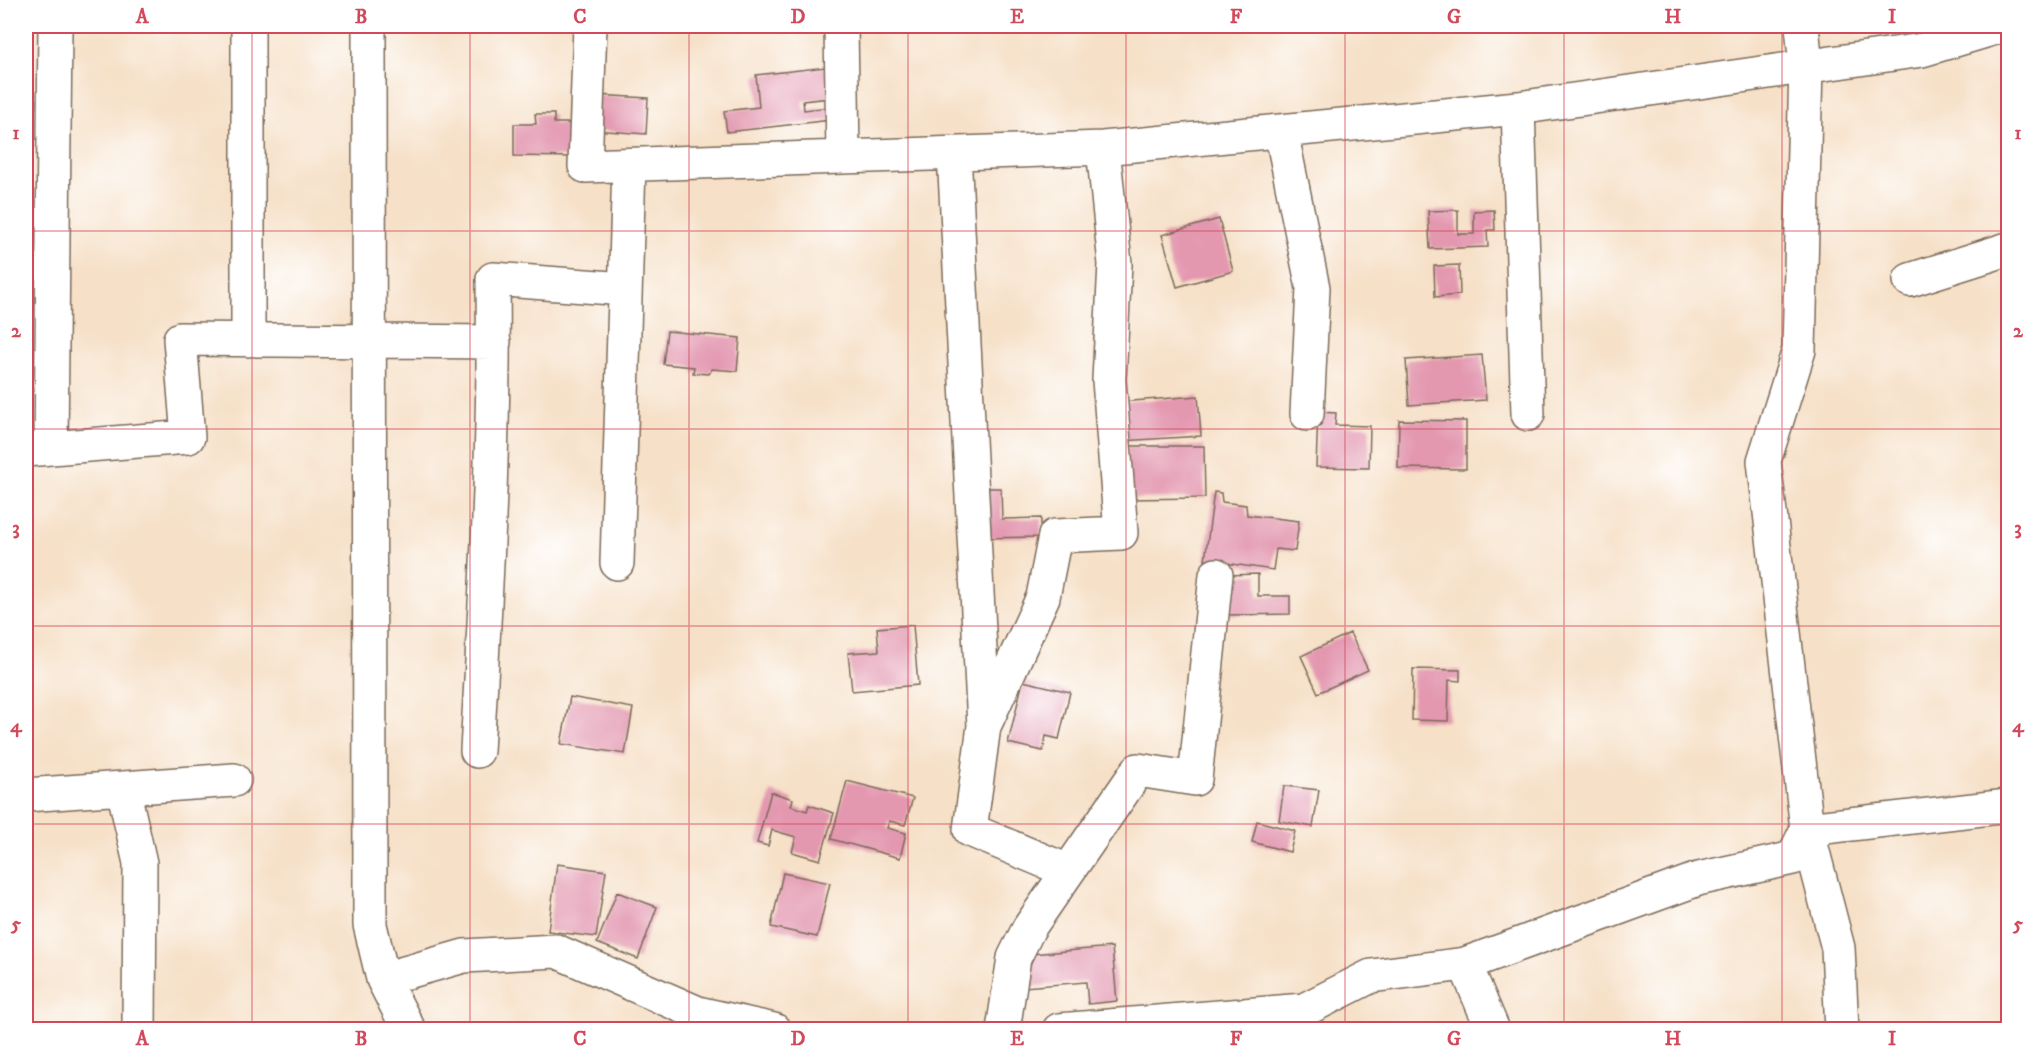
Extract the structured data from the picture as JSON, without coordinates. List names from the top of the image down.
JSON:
{
  "grid": {
    "columns": [
      "A",
      "B",
      "C",
      "D",
      "E",
      "F",
      "G",
      "H",
      "I"
    ],
    "rows": [
      "1",
      "2",
      "3",
      "4",
      "5"
    ]
  }
}
